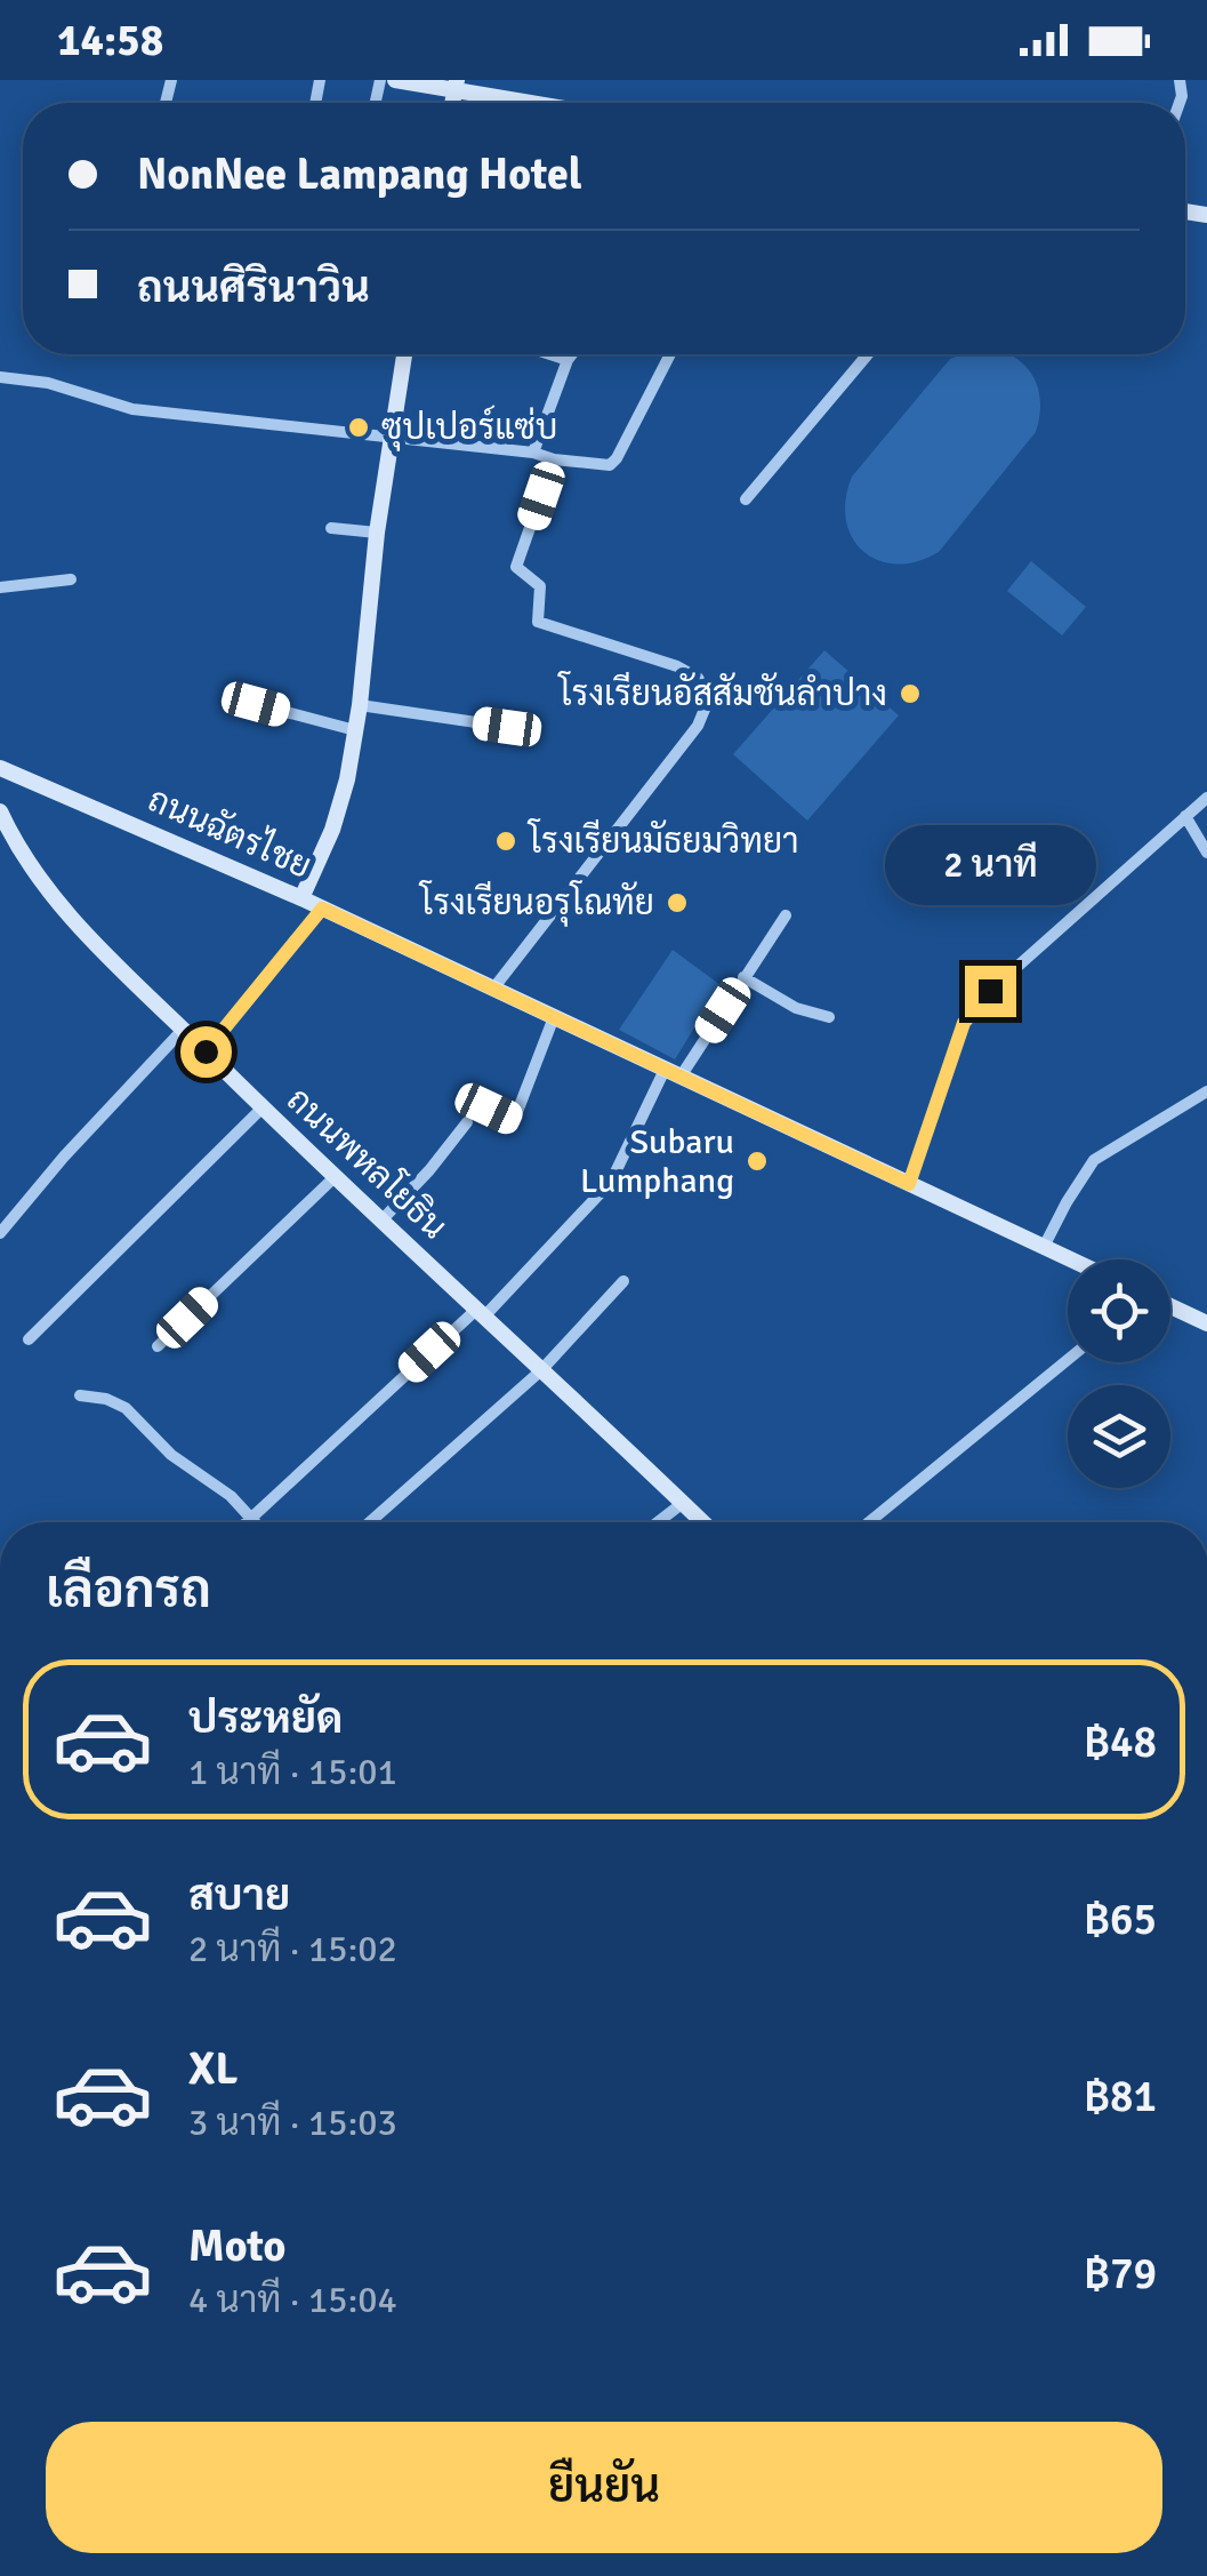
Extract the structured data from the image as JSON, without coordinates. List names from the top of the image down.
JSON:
{
  "streets": {
    "main road": ["ถนนฉัตรไชย", "ถนนพหลโยธิน"]
  },
  "places": [
    "ซุปเปอร์แซ่บ",
    "โรงเรียนอัสสัมชันลำปาง",
    "โรงเรียนมัธยมวิทยา",
    "โรงเรียนอรุโณทัย",
    "Subaru Lumphang"
  ],
  "page": {
    "status": "14:58",
    "banner": ["NonNee Lampang Hotel", "ถนนศิรินาวิน"],
    "bubble": "2 นาที",
    "heading": "เลือกรถ",
    "list": [
      {
        "name": "ประหยัด",
        "note": "1 นาที · 15:01",
        "value": "฿48"
      },
      {
        "name": "สบาย",
        "note": "2 นาที · 15:02",
        "value": "฿65"
      },
      {
        "name": "XL",
        "note": "3 นาที · 15:03",
        "value": "฿81"
      },
      {
        "name": "Moto",
        "note": "4 นาที · 15:04",
        "value": "฿79"
      }
    ],
    "buttons": "ยืนยัน"
  }
}
